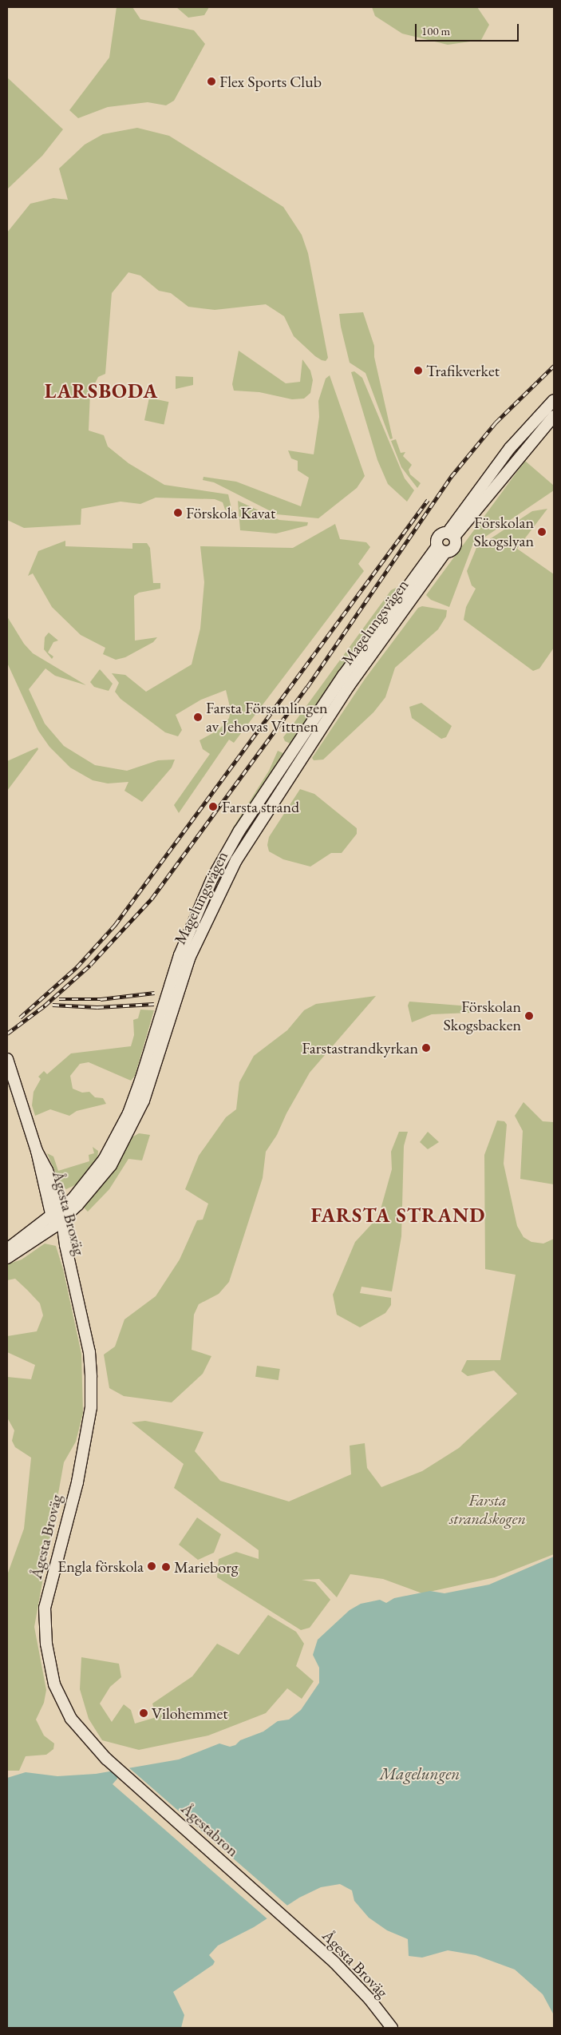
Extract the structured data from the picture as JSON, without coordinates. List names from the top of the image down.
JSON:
{
  "streets": {
    "main road": ["Magelungsvägen", "Ågesta Broväg", "Ågestabron"]
  },
  "crossings": [
    ["Magelungsvägen", "Ågesta Broväg"],
    ["Ågesta Broväg", "Ågestabron"]
  ],
  "districts": ["LARSBODA", "FARSTA STRAND"],
  "water": ["Magelungen"],
  "parks": ["Farsta strandskogen"],
  "places": [
    "Flex Sports Club",
    "Trafikverket",
    "Förskola Kavat",
    "Förskolan Skogslyan",
    "Farsta Församlingen av Jehovas Vittnen",
    "Farsta strand",
    "Förskolan Skogsbacken",
    "Farstastrandkyrkan",
    "Engla förskola",
    "Marieborg",
    "Vilohemmet"
  ],
  "scale_bar": "100 m"
}
